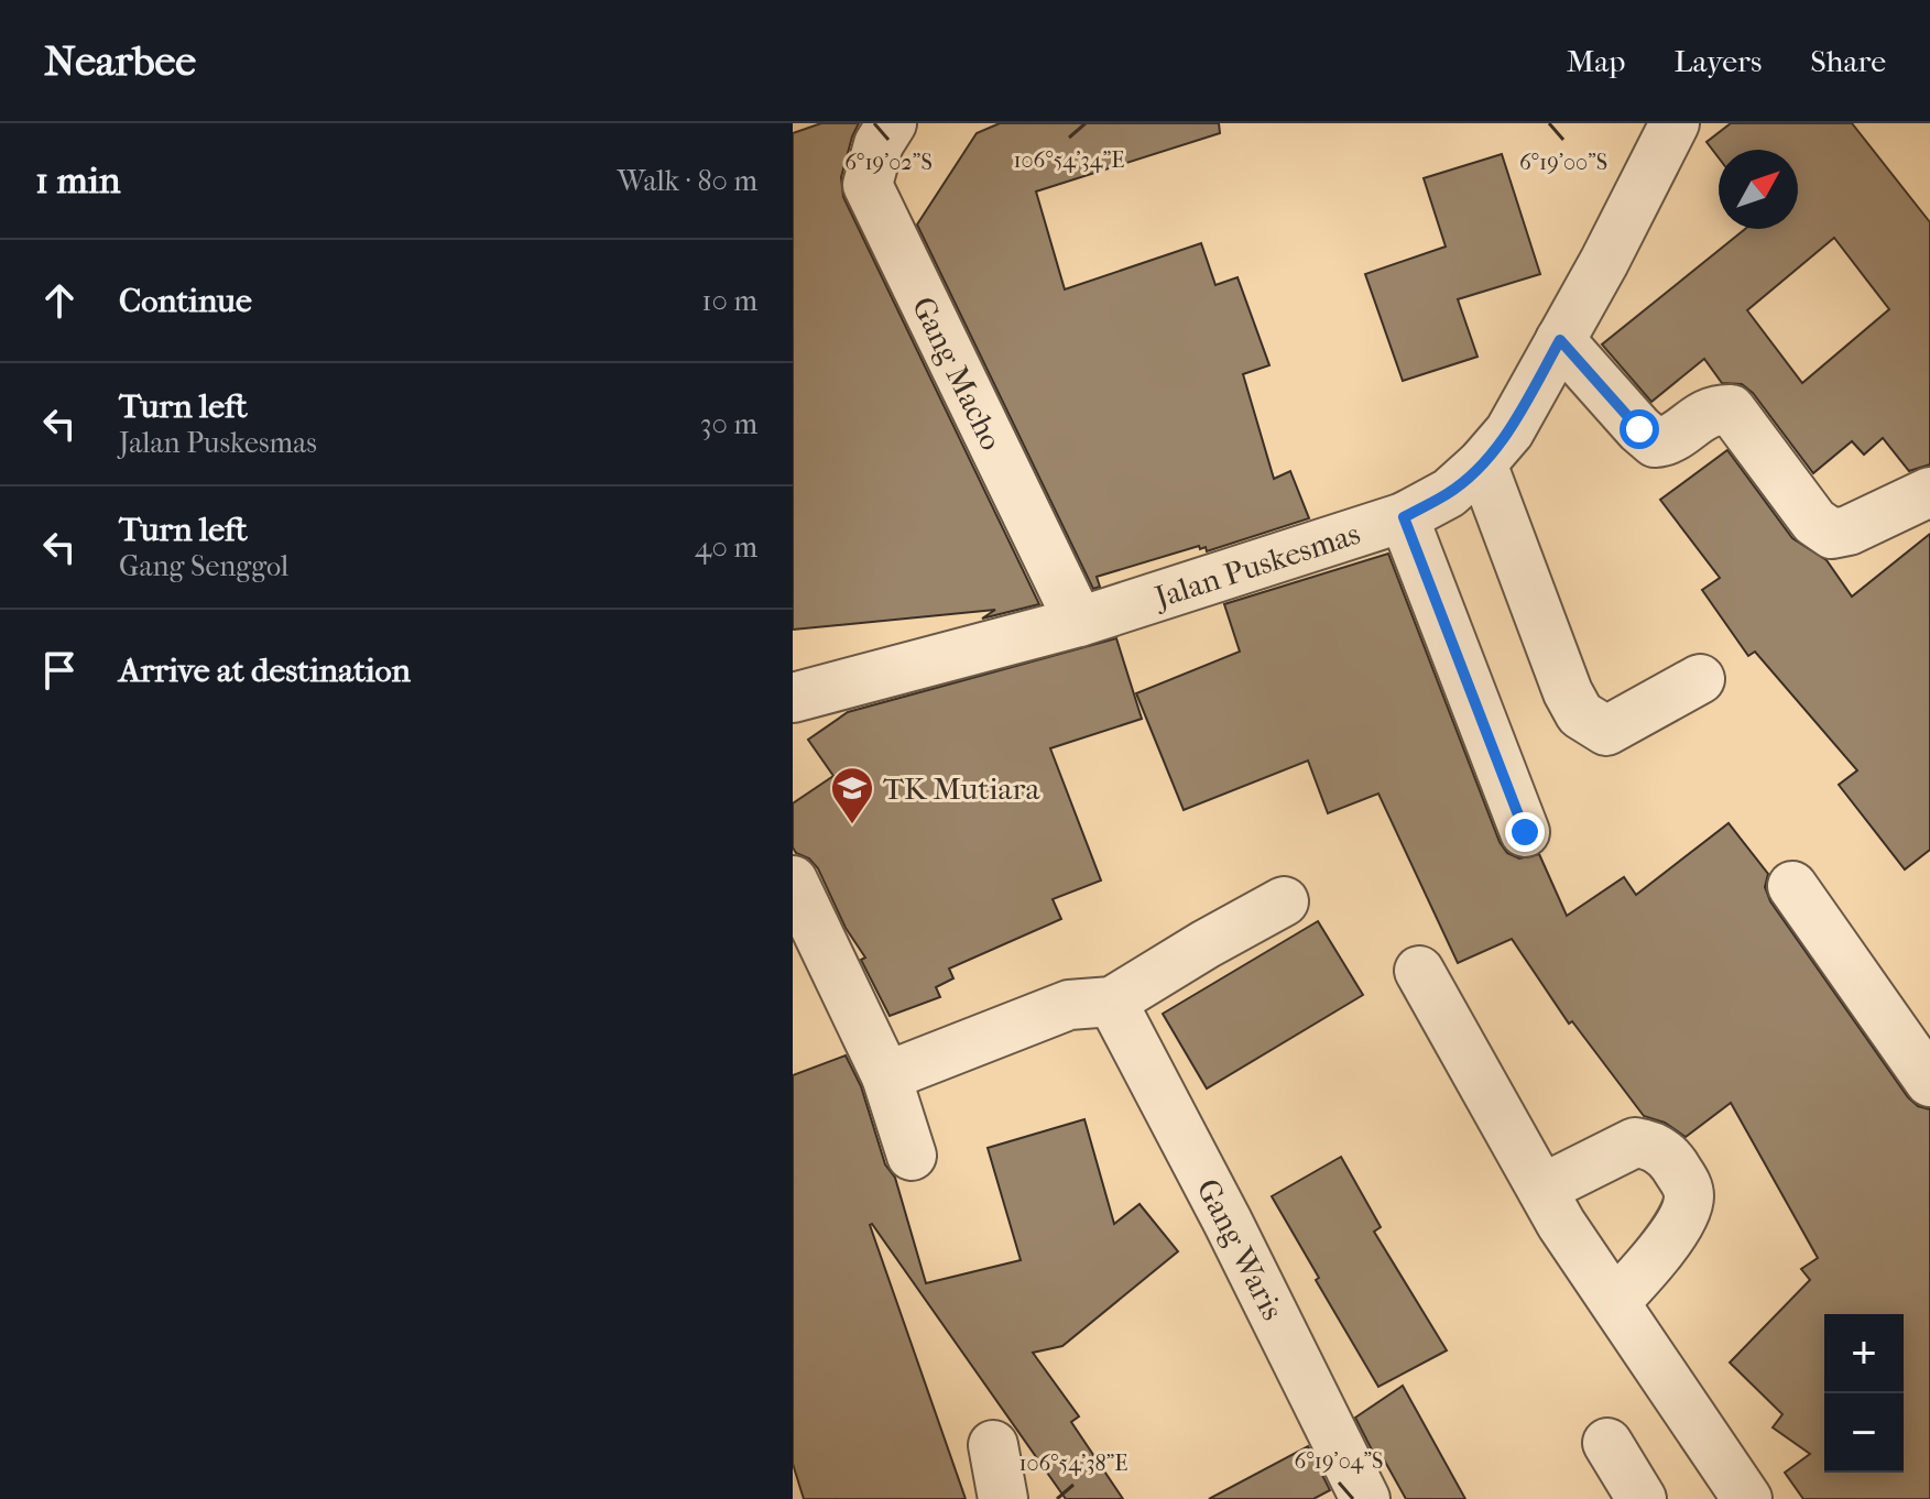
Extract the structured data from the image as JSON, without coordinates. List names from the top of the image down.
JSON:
{
  "streets": {
    "street": ["Gang Macho", "Jalan Puskesmas", "Gang Waris"]
  },
  "crossings": [
    ["Gang Macho", "Jalan Puskesmas"]
  ],
  "places": {
    "school or university": ["TK Mutiara"]
  },
  "north": "top right",
  "page": {
    "header": "Nearbee",
    "nav": ["Map", "Layers", "Share"],
    "heading": ["1 min", "Walk · 80 m"],
    "list": [
      ["Continue", "10 m"],
      ["Turn left", "Jalan Puskesmas", "30 m"],
      ["Turn left", "Gang Senggol", "40 m"],
      "Arrive at destination"
    ],
    "map_buttons": ["+", "−"]
  },
  "coordinates": [
    "106°54'34\"E",
    "6°19'02\"S",
    "6°19'00\"S",
    "6°19'04\"S",
    "106°54'38\"E"
  ]
}
